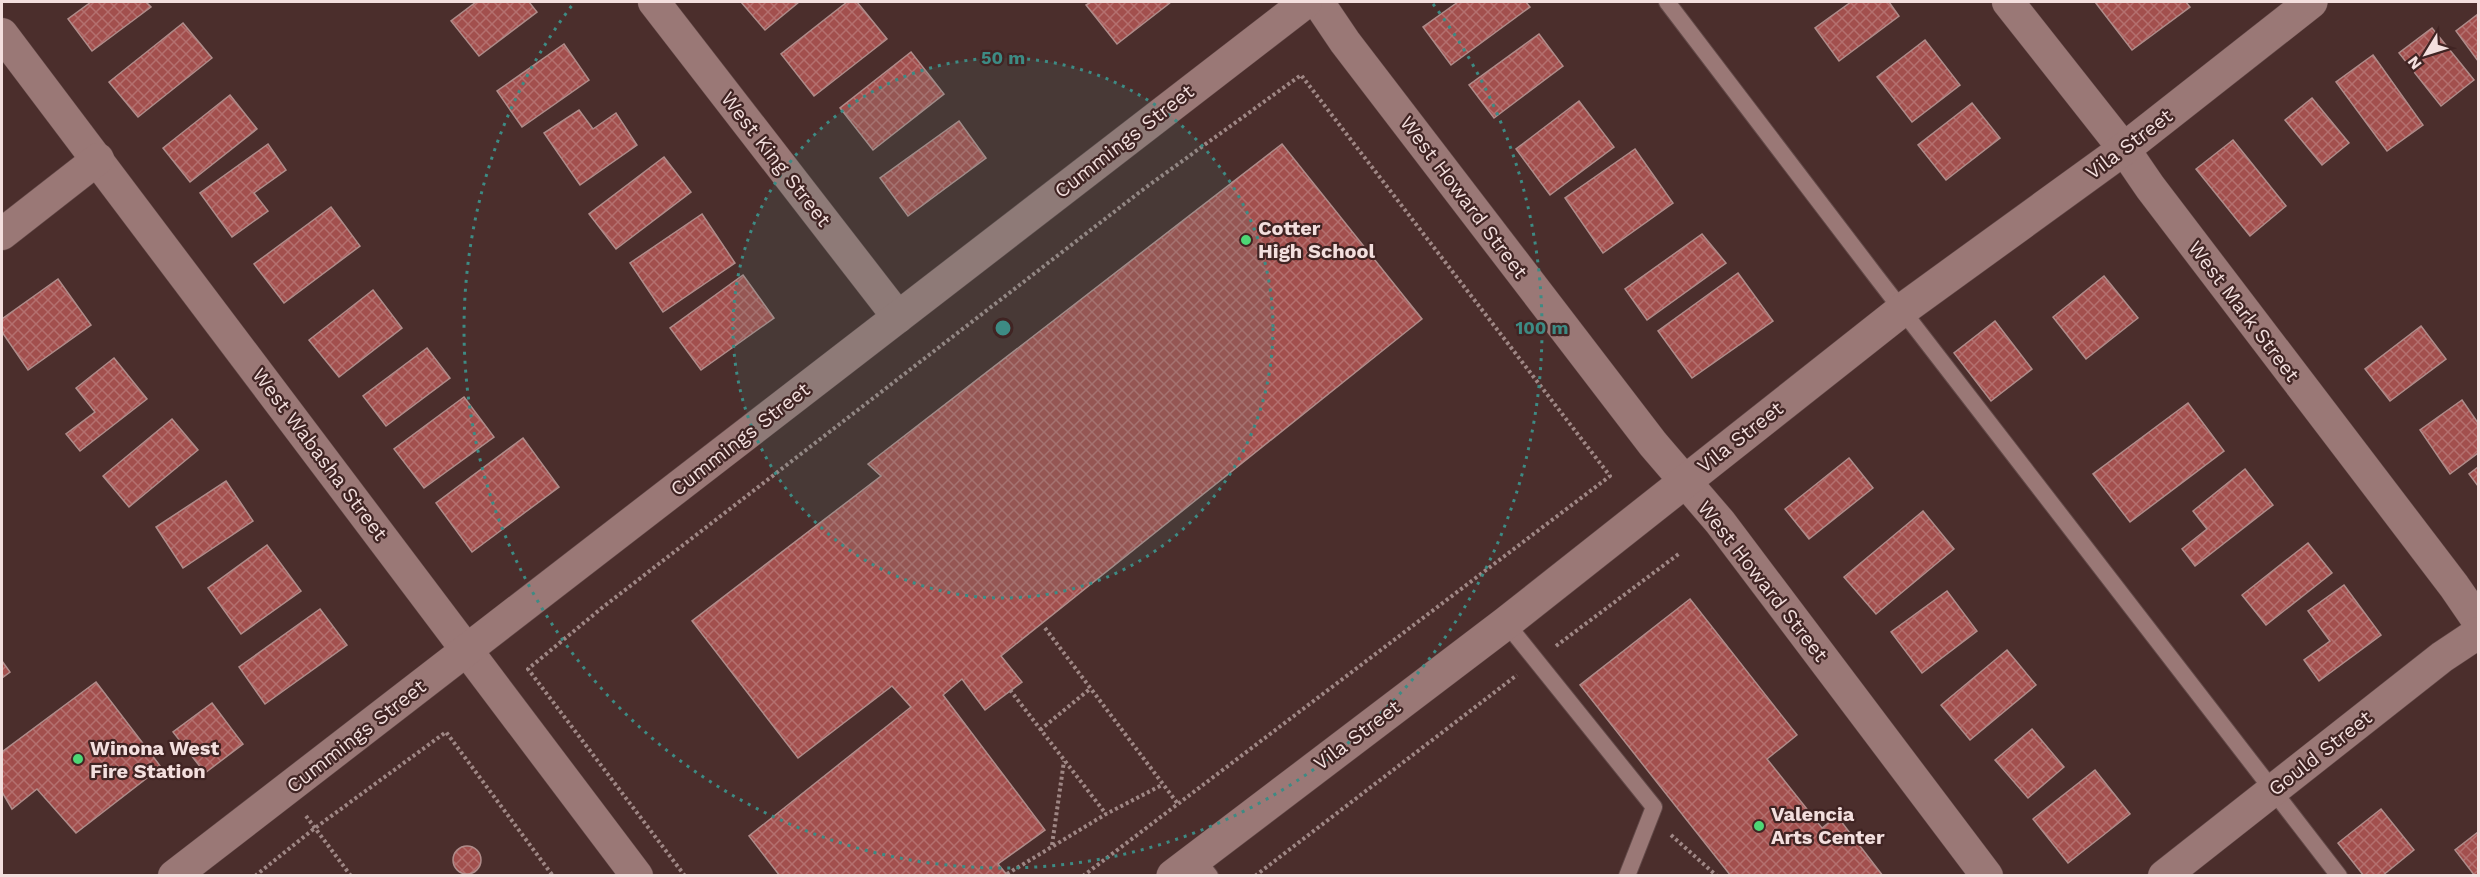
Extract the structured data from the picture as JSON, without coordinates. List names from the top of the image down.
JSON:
{
  "streets": {
    "street": [
      "Cummings Street",
      "Vila Street",
      "West King Street",
      "West Howard Street",
      "West Mark Street",
      "West Wabasha Street",
      "Gould Street"
    ]
  },
  "crossings": [
    ["Cummings Street", "West King Street"],
    ["Cummings Street", "West Wabasha Street"],
    ["Vila Street", "West Howard Street"],
    ["Vila Street", "West Mark Street"]
  ],
  "places": ["Cotter High School", "Winona West Fire Station", "Valencia Arts Center"],
  "north": "bottom left",
  "rings": ["50 m", "100 m"]
}
